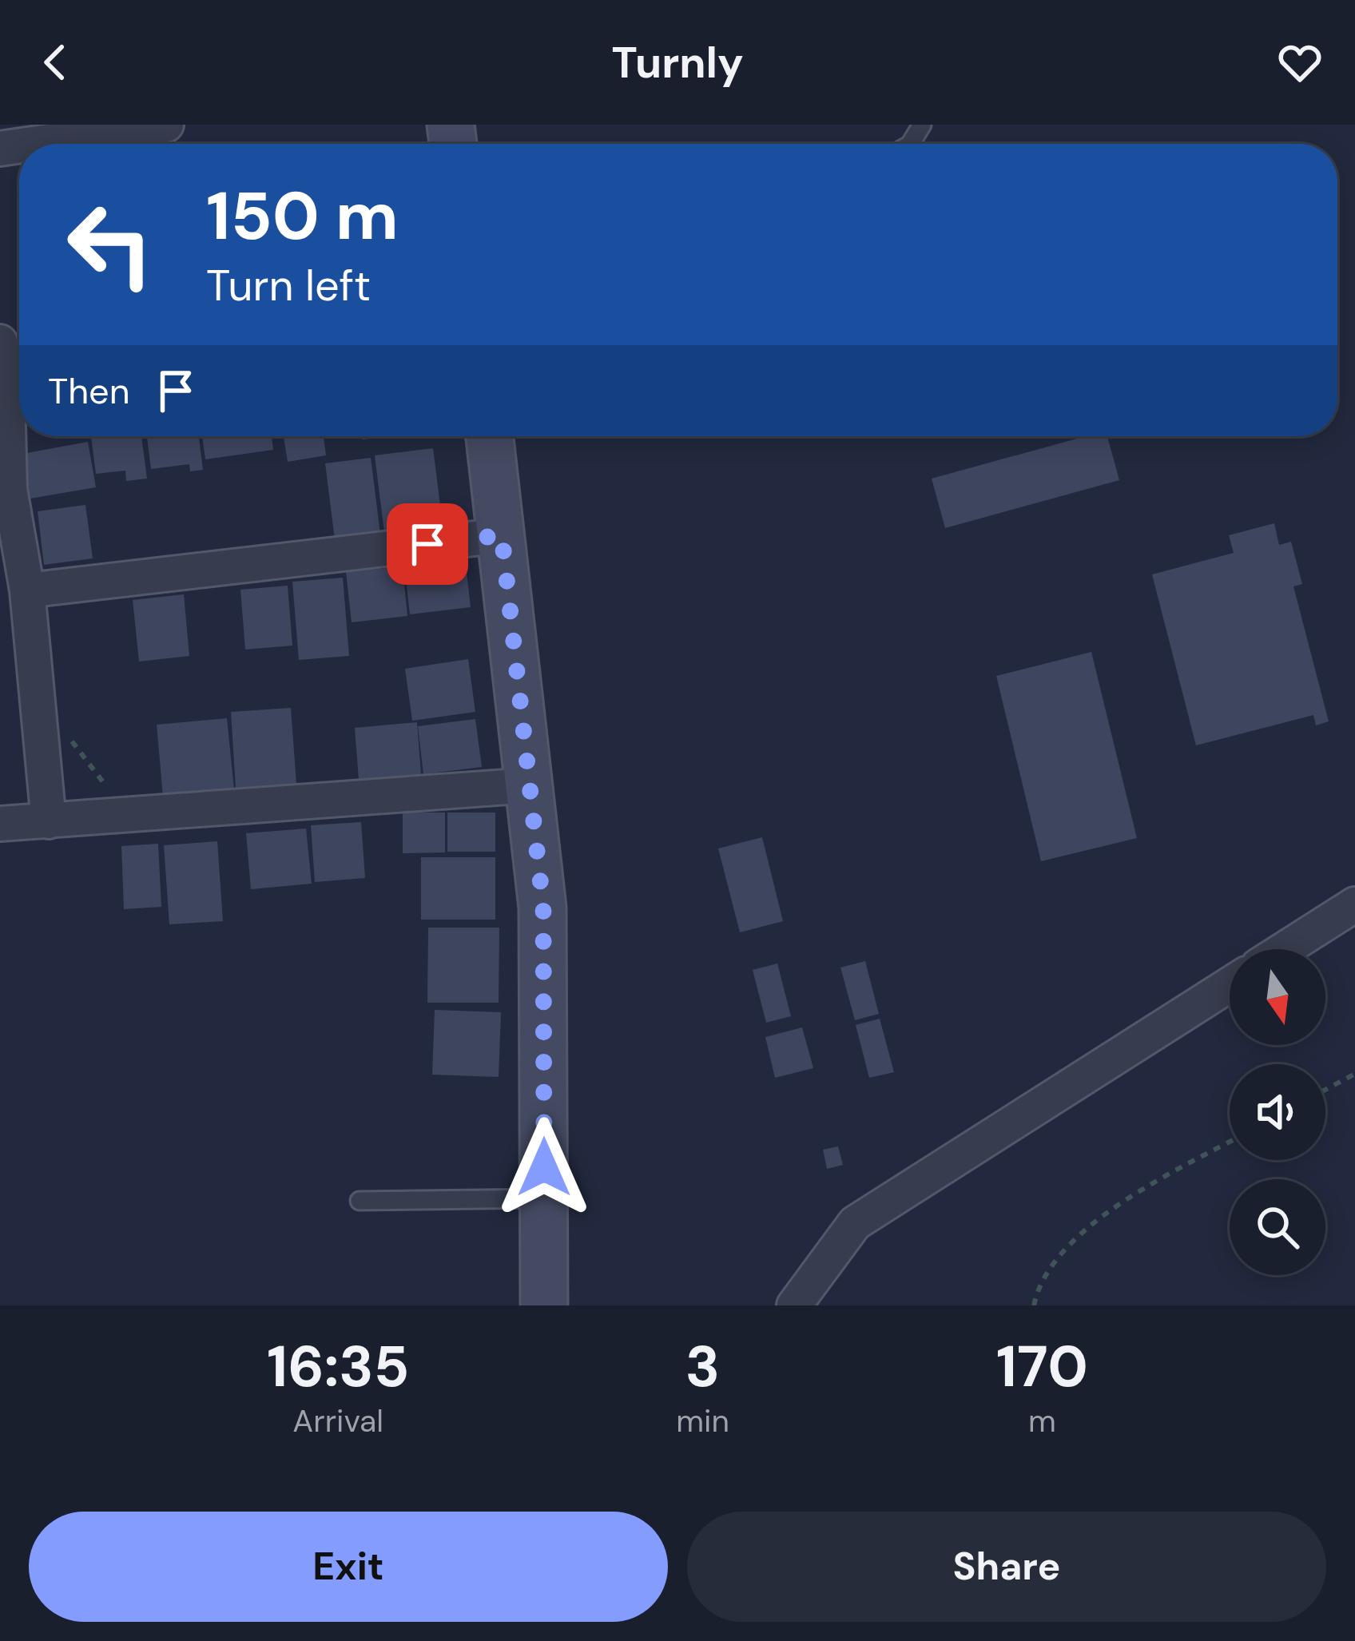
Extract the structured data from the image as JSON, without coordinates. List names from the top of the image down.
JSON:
{
  "north": "bottom",
  "page": {
    "header": "Turnly",
    "turn": ["150 m", "Turn left"],
    "then": "Then",
    "eta": [
      "16:35",
      "Arrival",
      "3",
      "min",
      "170",
      "m"
    ],
    "buttons": ["Exit", "Share"]
  }
}
